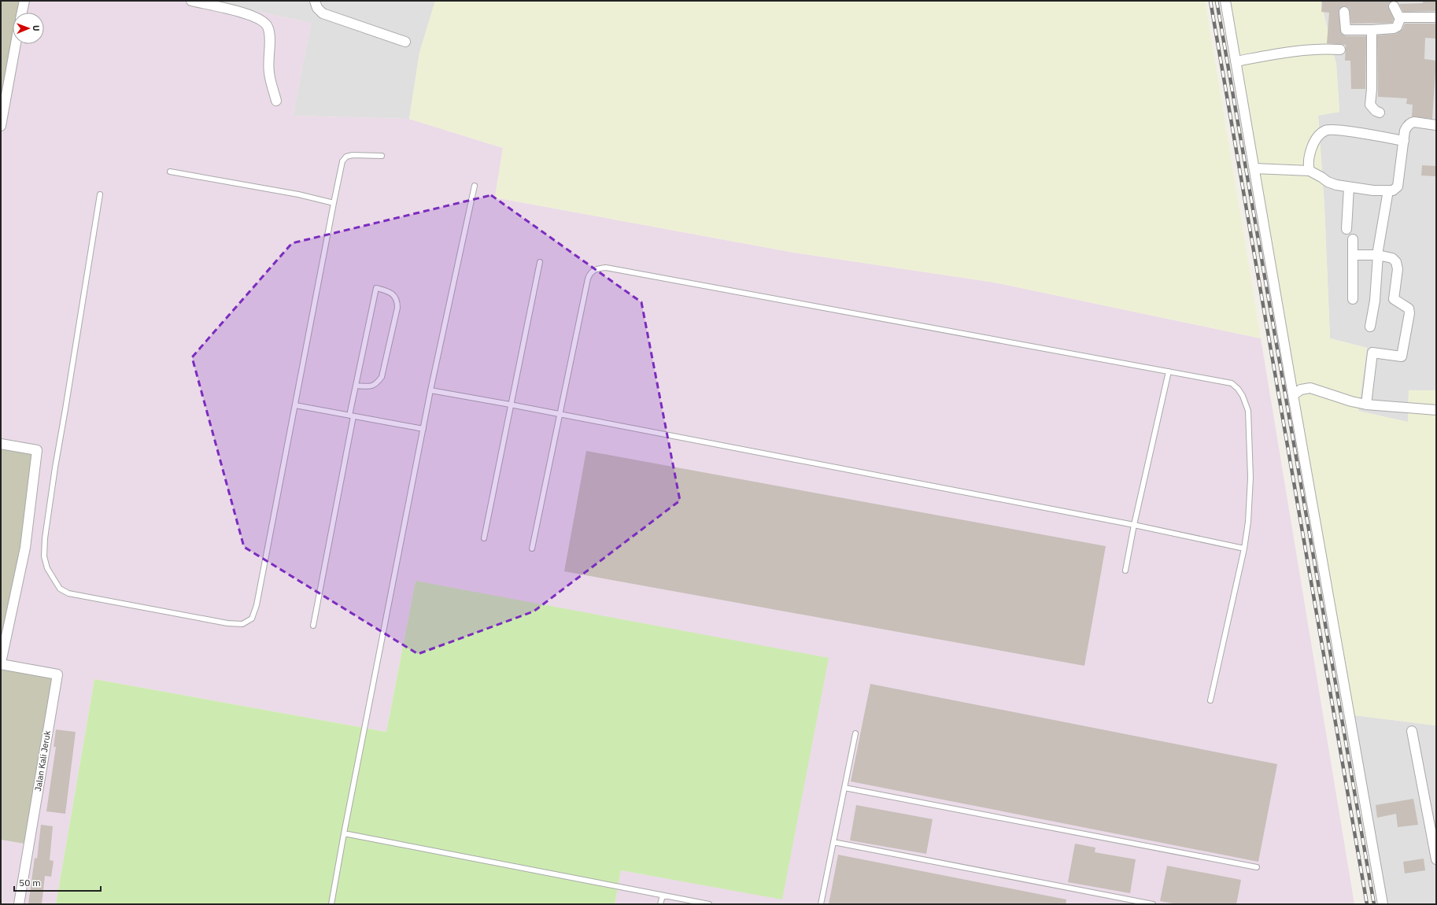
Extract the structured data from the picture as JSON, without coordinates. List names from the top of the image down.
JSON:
{
  "streets": {
    "street": ["Jalan Kali Jeruk"]
  },
  "scale_bar": "50 m",
  "north": "right"
}
